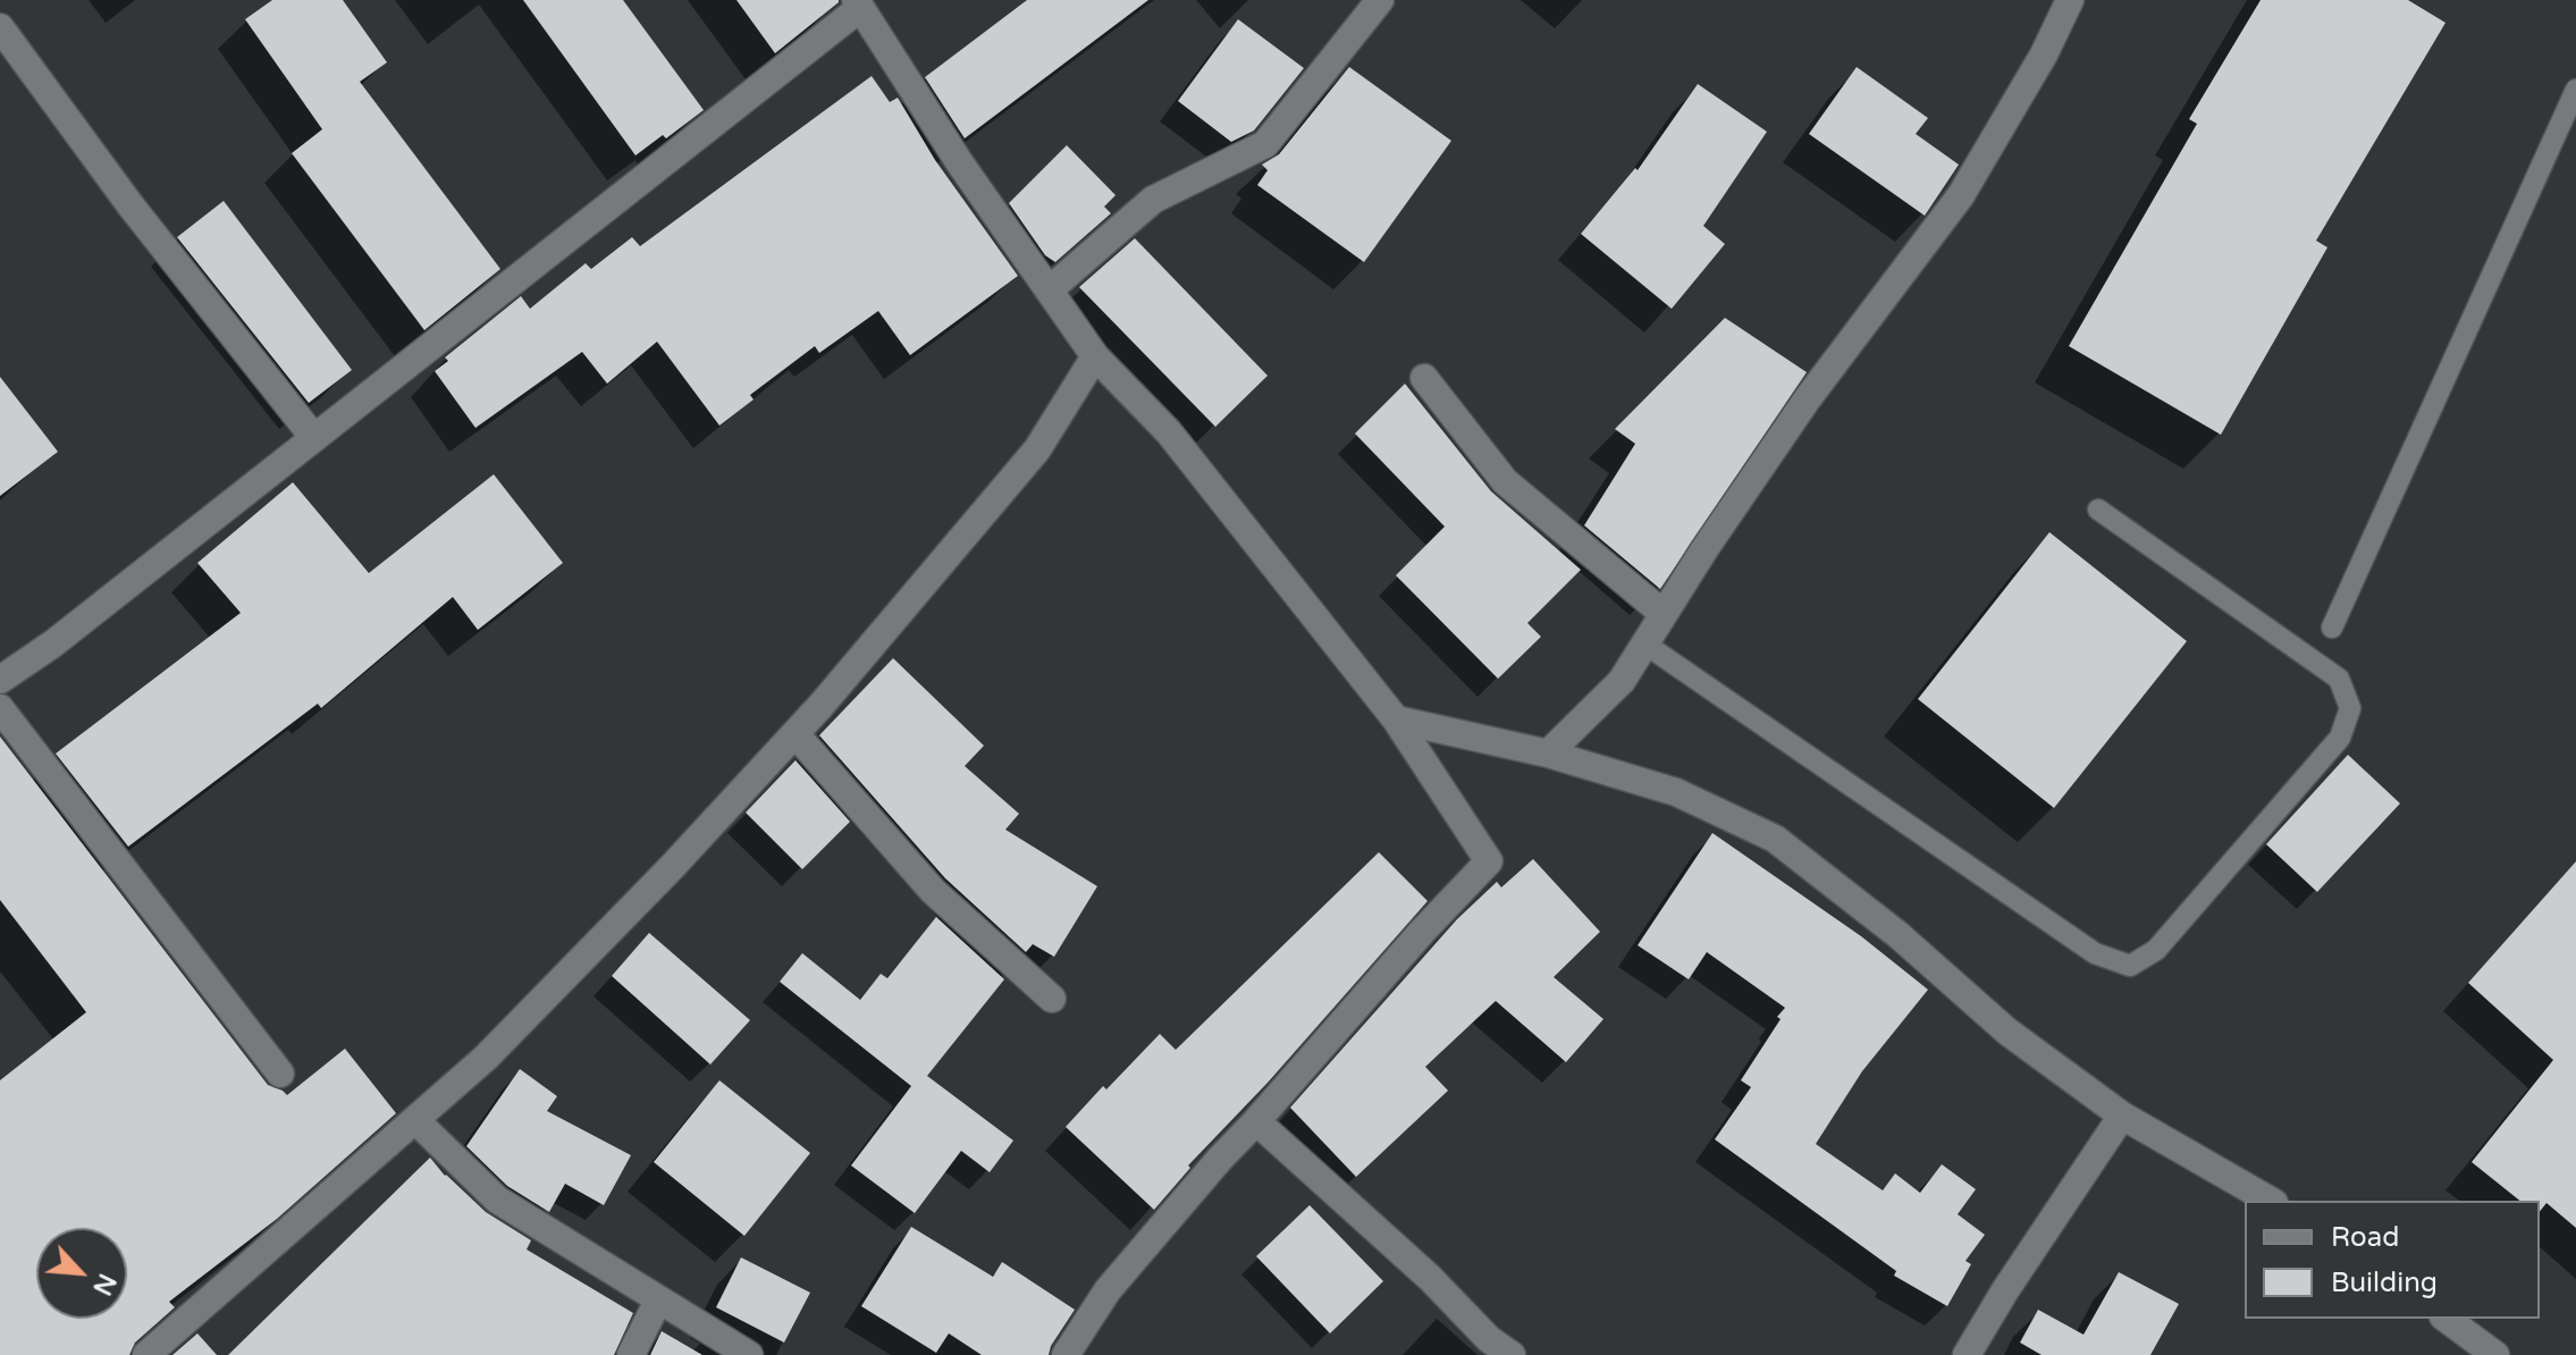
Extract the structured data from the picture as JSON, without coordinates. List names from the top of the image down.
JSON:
{
  "legend": ["Road", "Building"],
  "north": "bottom right"
}
